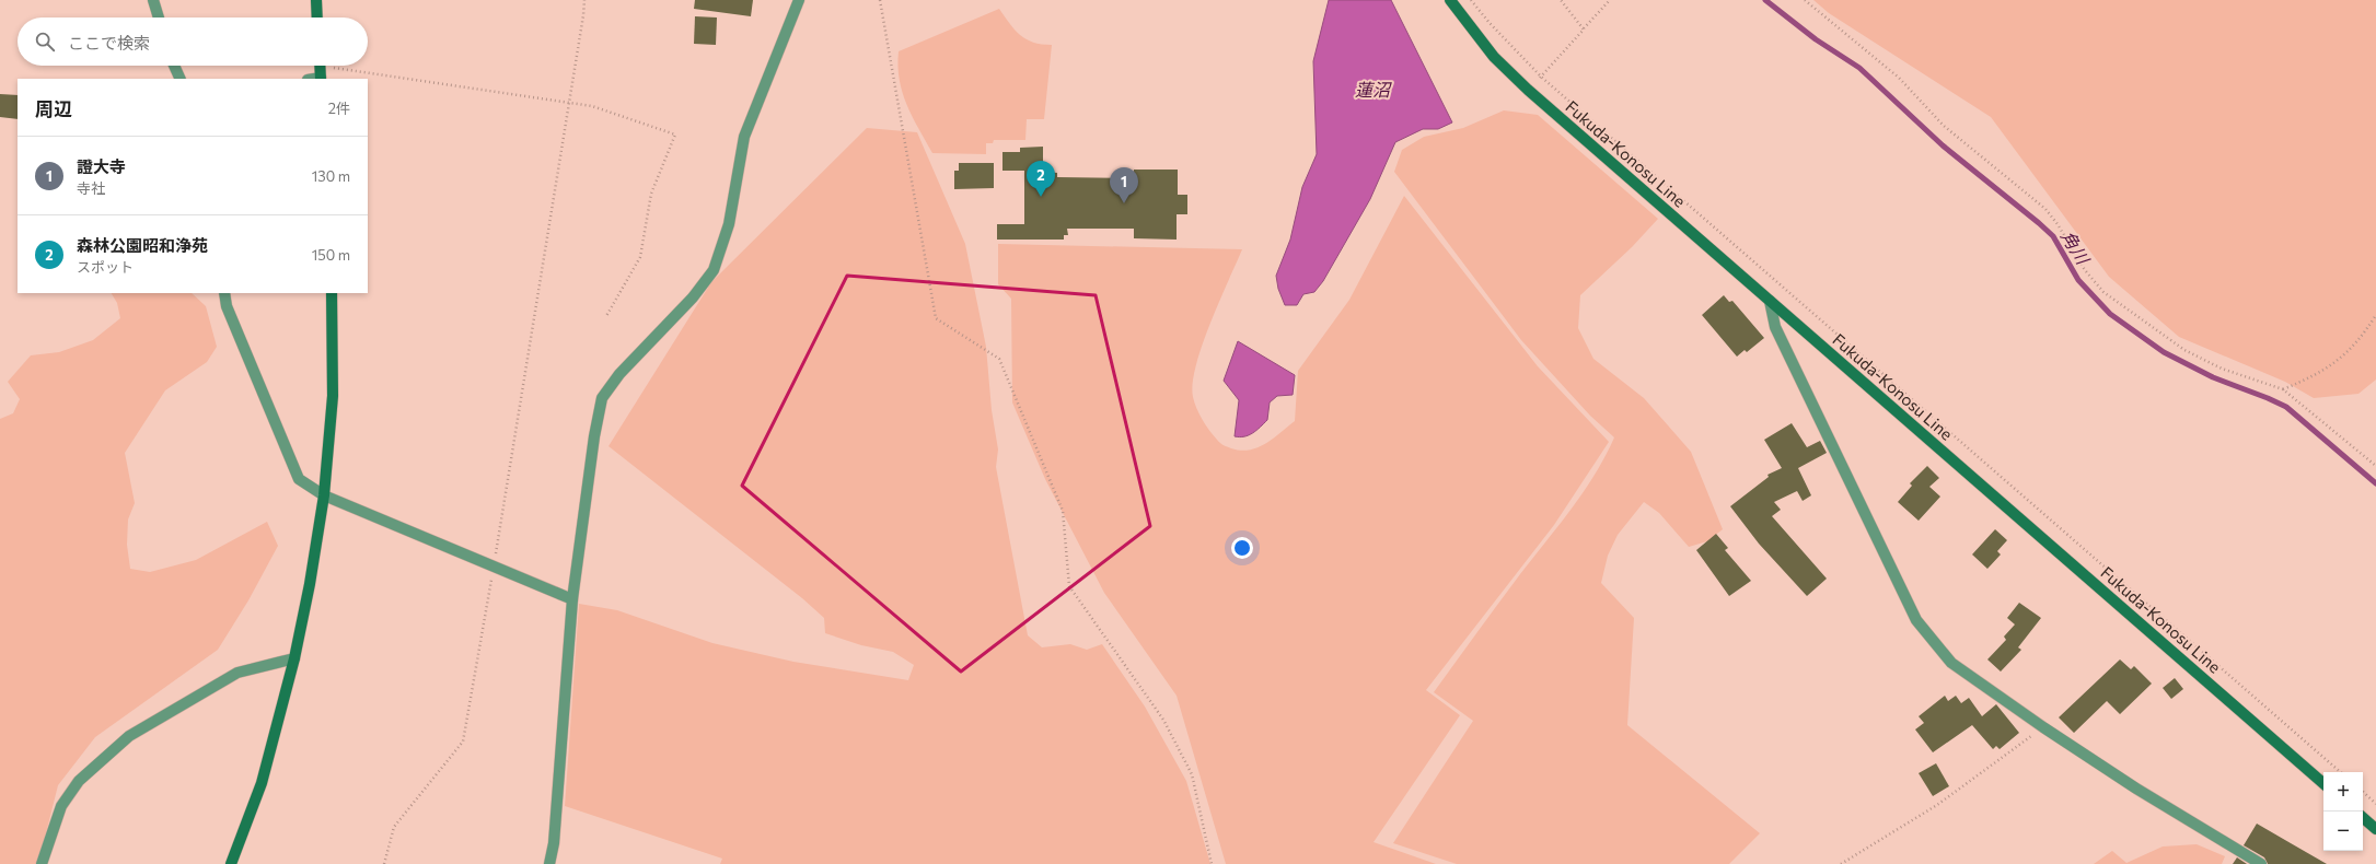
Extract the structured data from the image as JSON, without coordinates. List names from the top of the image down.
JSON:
{
  "streets": {
    "main road": ["Fukuda-Konosu Line"]
  },
  "water": ["蓮沼", "角川"],
  "page": {
    "search": "ここで検索",
    "heading": ["周辺", "2件"],
    "list": [
      {
        "mark": "1",
        "name": "證大寺",
        "note": "寺社",
        "value": "130 m"
      },
      {
        "mark": "2",
        "name": "森林公園昭和浄苑",
        "note": "スポット",
        "value": "150 m"
      }
    ],
    "pins": ["2", "1"],
    "map_buttons": ["+", "−"]
  }
}
